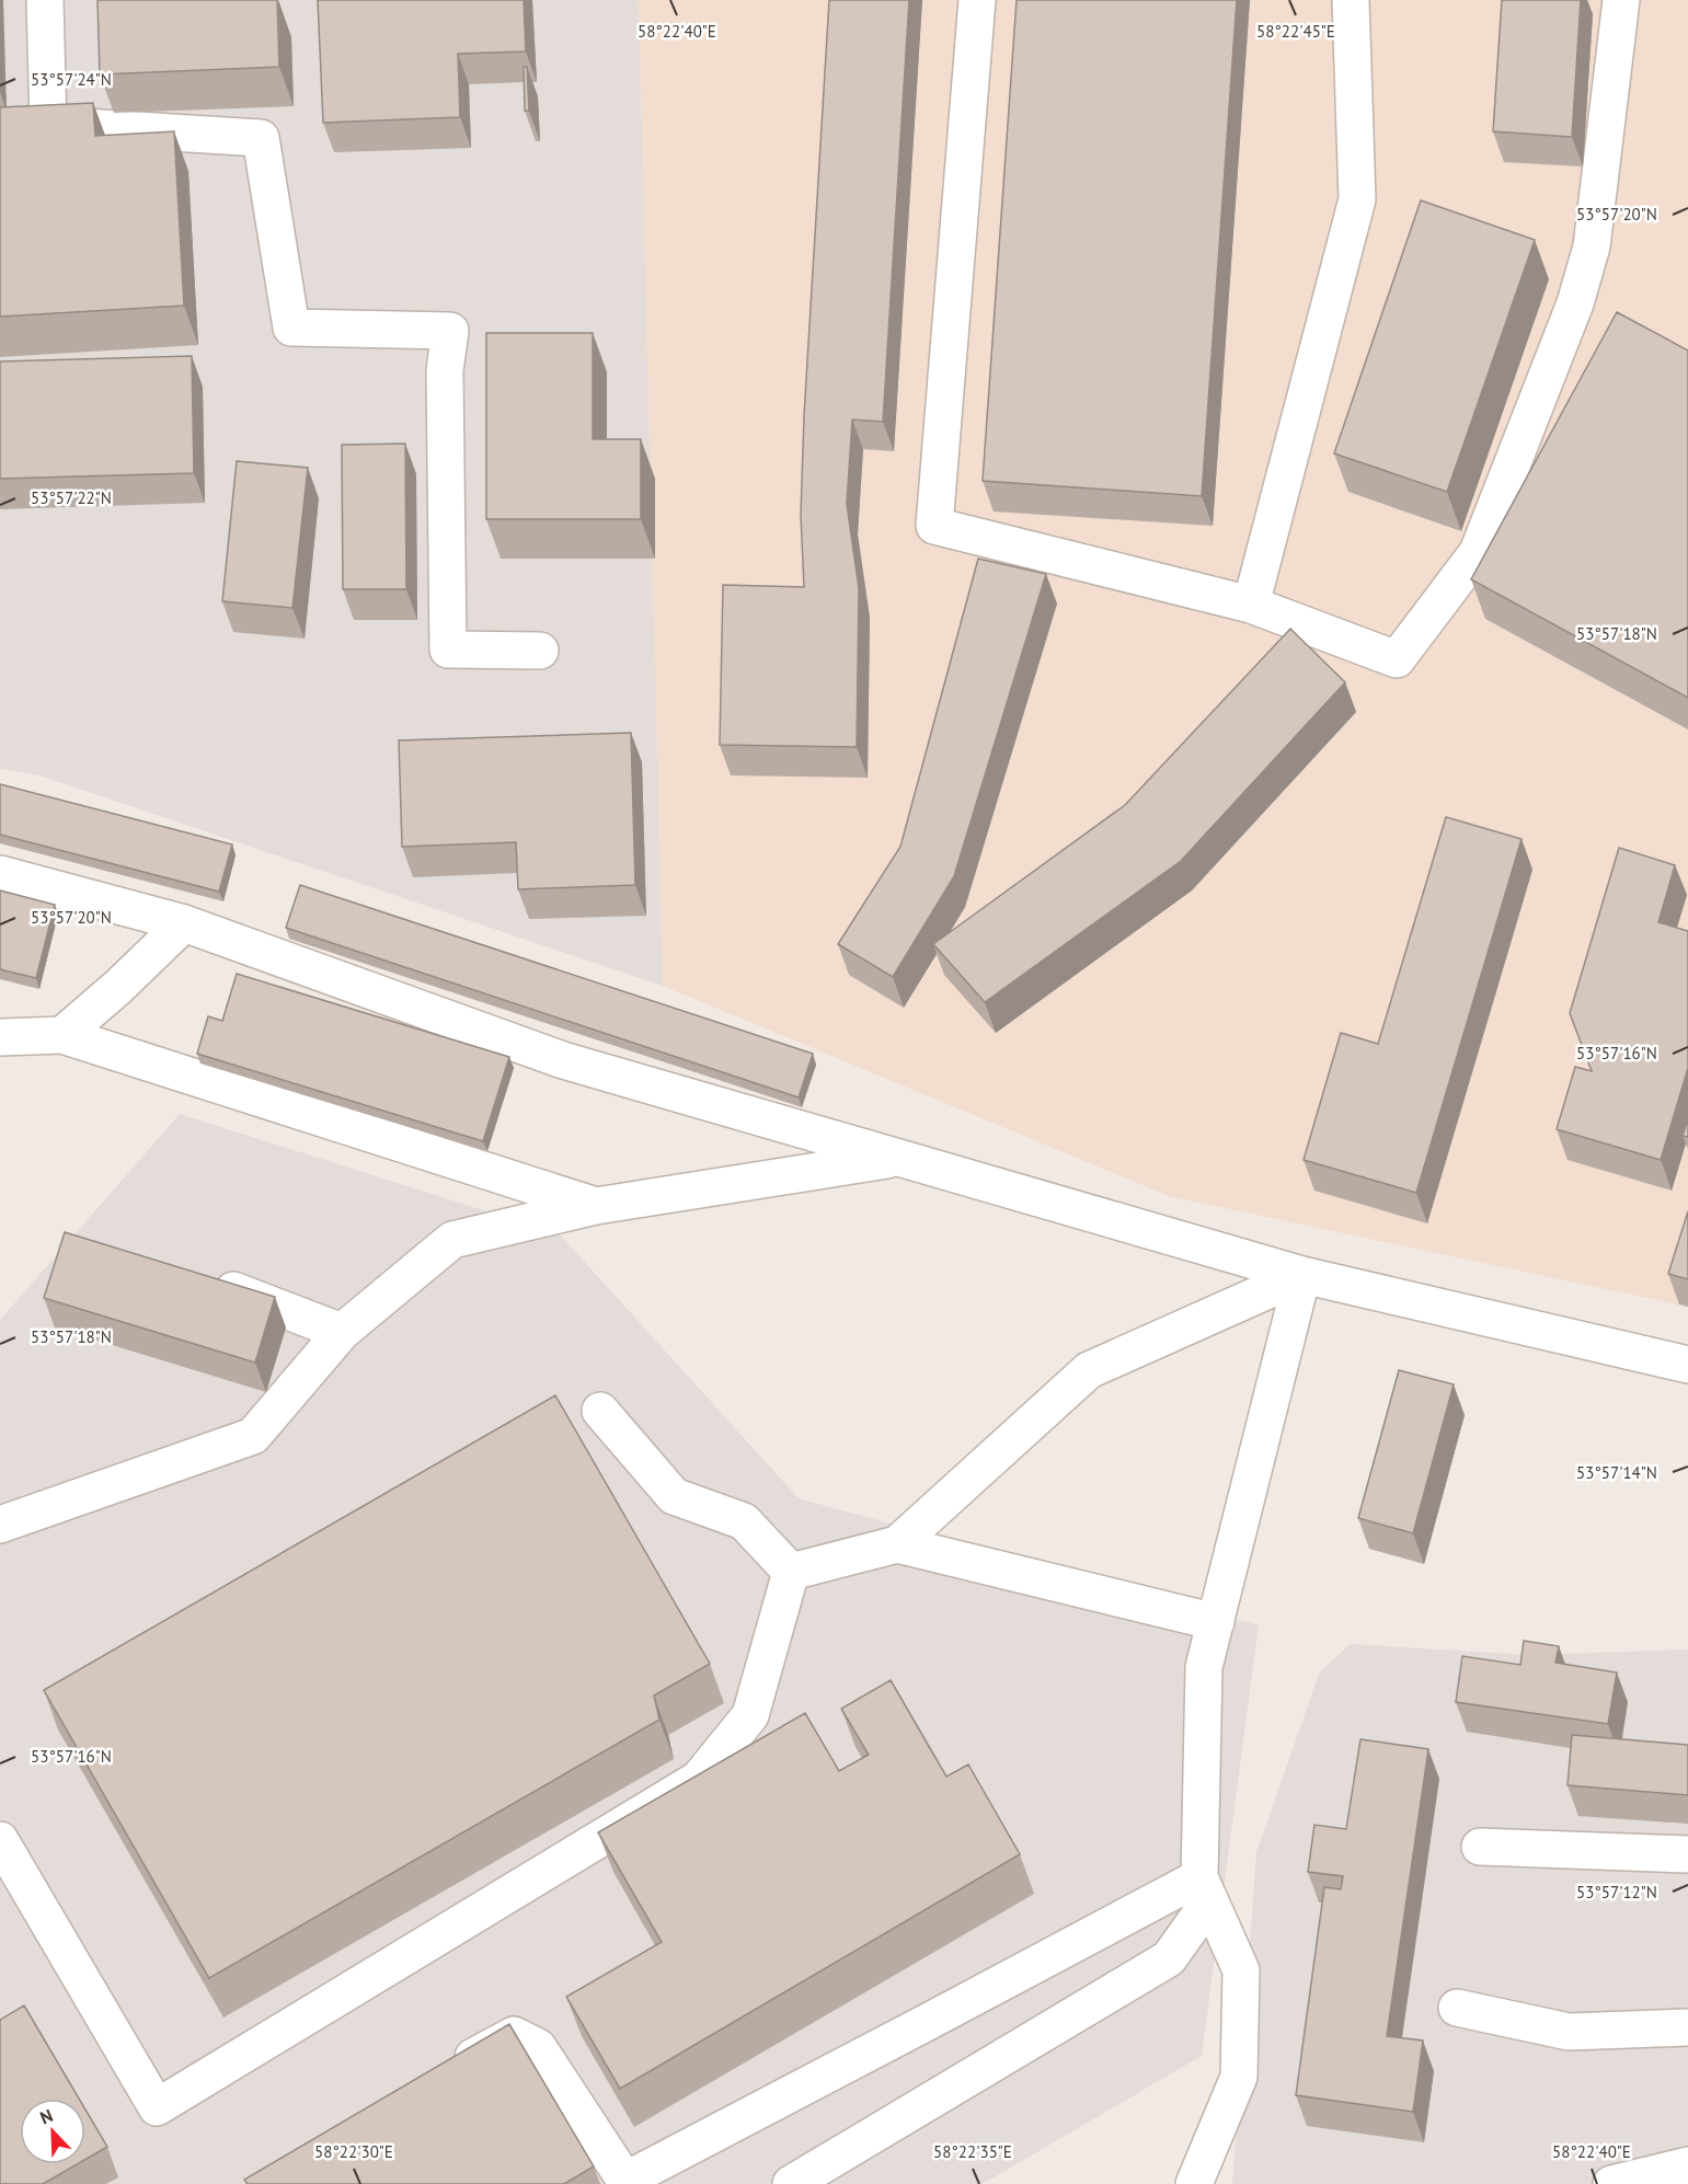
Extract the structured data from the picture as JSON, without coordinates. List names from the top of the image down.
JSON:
{
  "north": "top left",
  "coordinates": [
    "58°22'40\"E",
    "58°22'45\"E",
    "53°57'24\"N",
    "53°57'20\"N",
    "53°57'22\"N",
    "53°57'18\"N",
    "53°57'16\"N",
    "53°57'14\"N",
    "53°57'12\"N",
    "58°22'30\"E",
    "58°22'35\"E"
  ]
}
